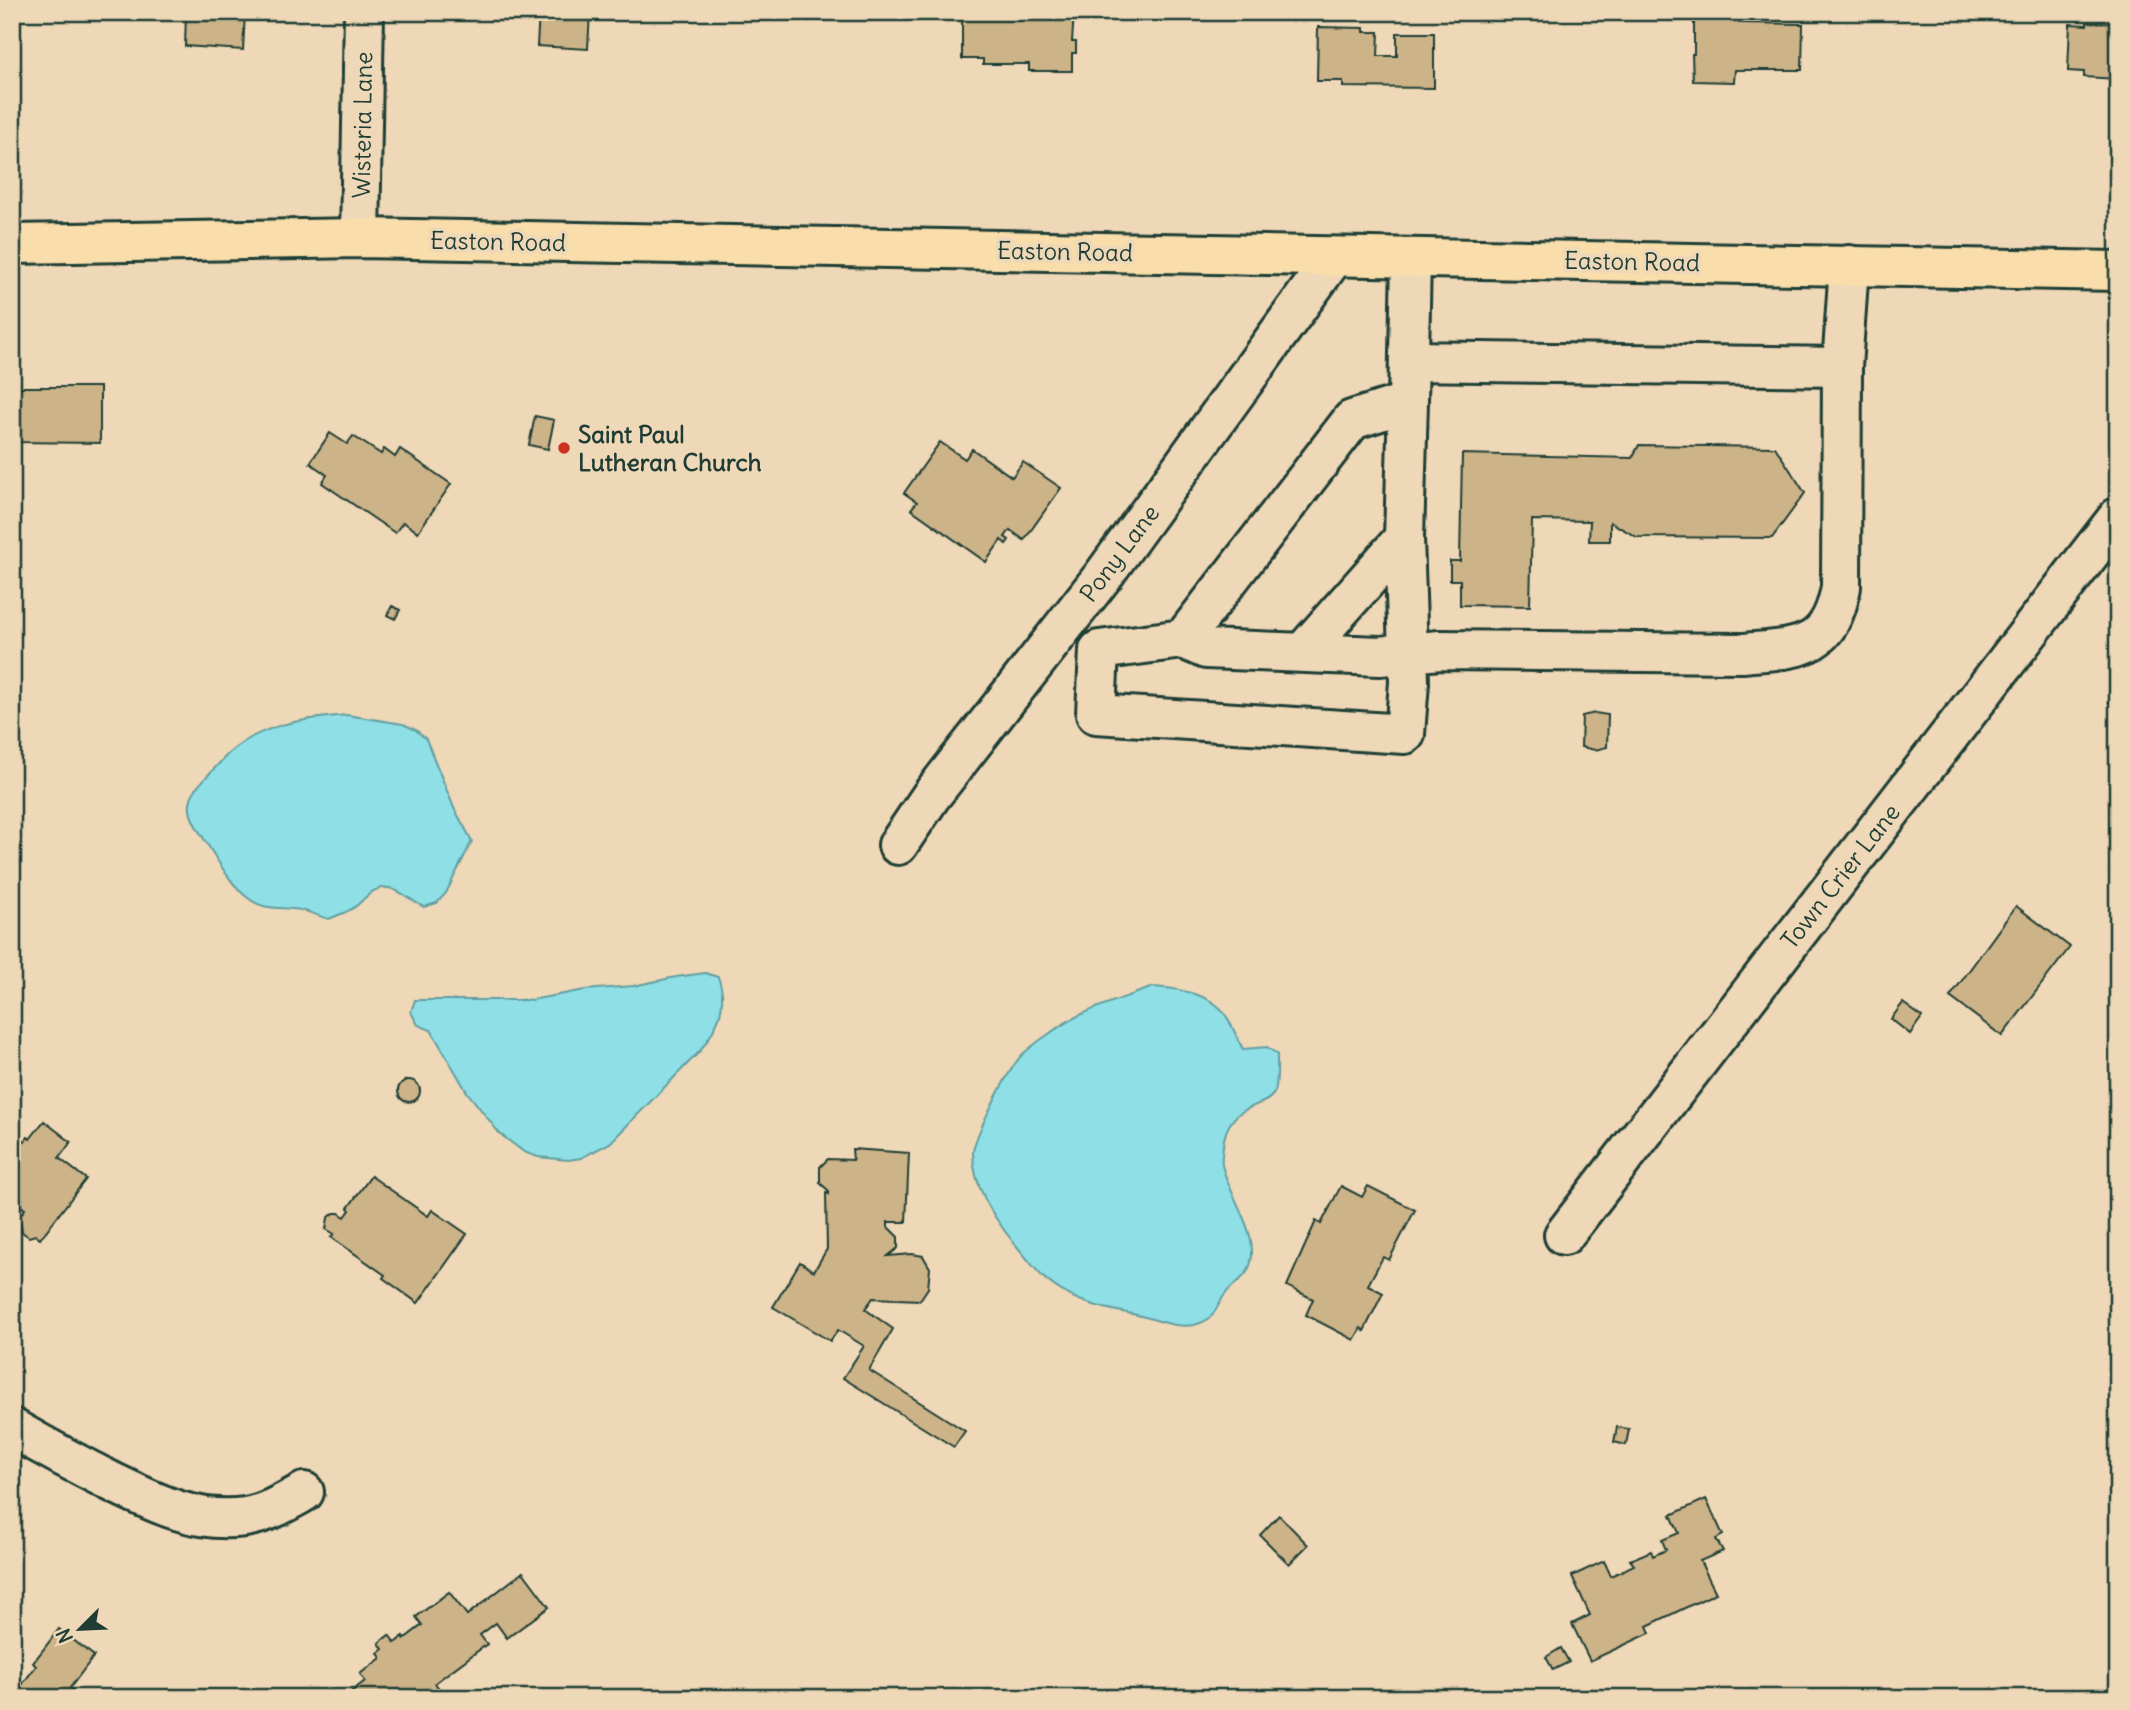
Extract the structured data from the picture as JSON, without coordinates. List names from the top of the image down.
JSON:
{
  "streets": {
    "main road": ["Easton Road"],
    "street": ["Wisteria Lane", "Pony Lane", "Town Crier Lane"]
  },
  "crossings": [
    ["Wisteria Lane", "Easton Road"],
    ["Easton Road", "Pony Lane"]
  ],
  "places": ["Saint Paul Lutheran Church"],
  "north": "bottom left"
}
